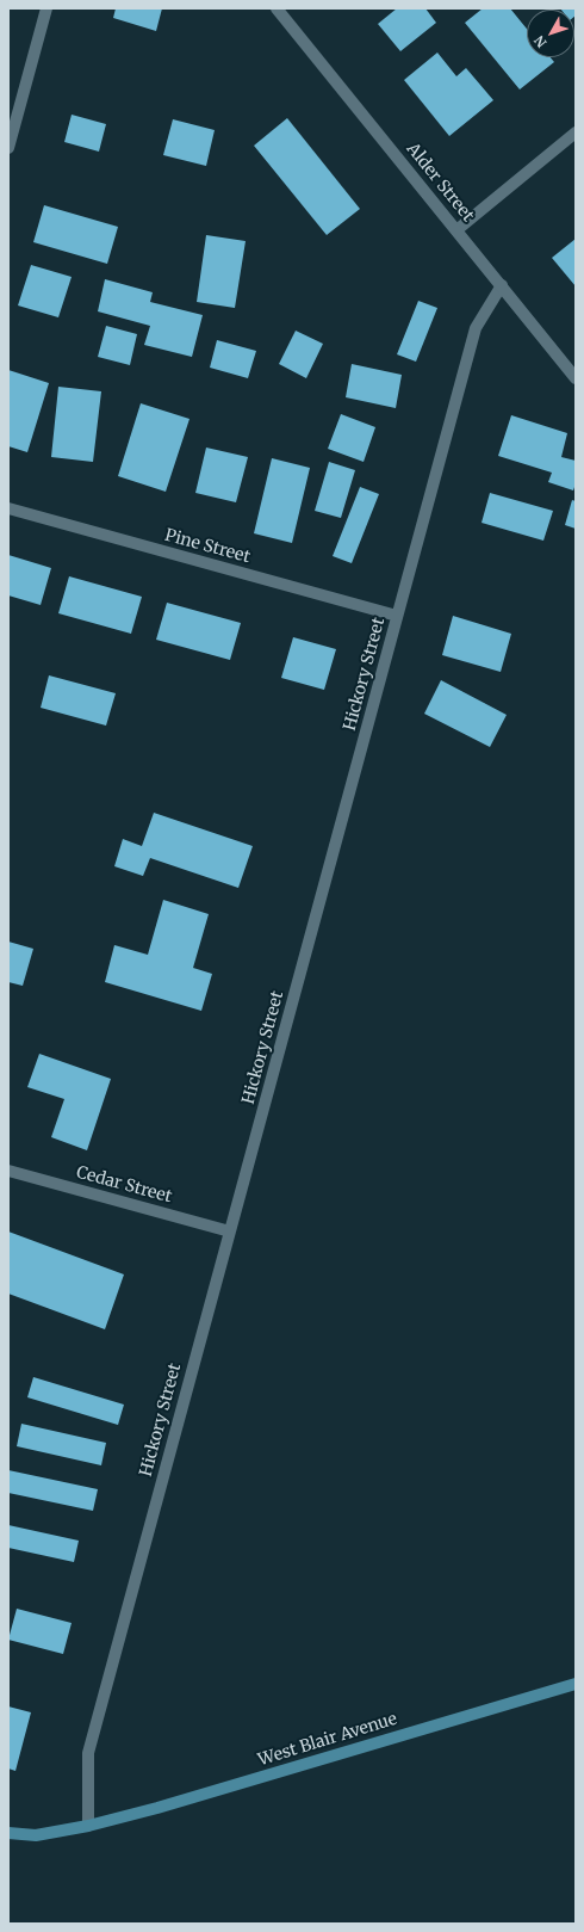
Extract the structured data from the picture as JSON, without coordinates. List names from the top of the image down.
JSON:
{
  "streets": {
    "main road": ["West Blair Avenue"],
    "street": [
      "Alder Street",
      "Pine Street",
      "Hickory Street",
      "Cedar Street"
    ]
  },
  "crossings": [
    ["Alder Street", "Hickory Street"],
    ["Pine Street", "Hickory Street"],
    ["Hickory Street", "Cedar Street"],
    ["Hickory Street", "West Blair Avenue"]
  ],
  "north": "bottom left"
}
